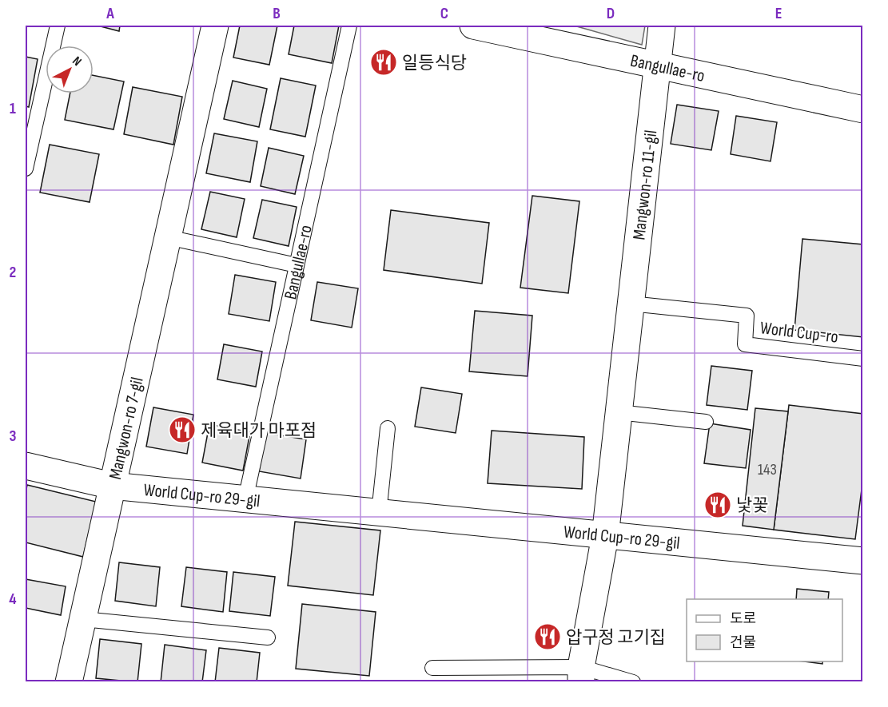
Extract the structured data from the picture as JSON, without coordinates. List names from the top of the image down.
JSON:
{
  "streets": {
    "street": [
      "Bangullae-ro",
      "Mangwon-ro 11-gil",
      "Mangwon-ro 7-gil",
      "World Cup-ro 29-gil"
    ],
    "lane": ["World Cup-ro"]
  },
  "crossings": [
    ["Bangullae-ro", "Mangwon-ro 11-gil"],
    ["Bangullae-ro", "World Cup-ro 29-gil"],
    ["Mangwon-ro 11-gil", "World Cup-ro"],
    ["Mangwon-ro 11-gil", "World Cup-ro 29-gil"],
    ["Mangwon-ro 7-gil", "World Cup-ro 29-gil"]
  ],
  "places": {
    "restaurant": [
      "일등식당",
      "제육대가 마포점",
      "낯꽃",
      "압구정 고기집"
    ]
  },
  "house_numbers": ["143"],
  "legend": ["도로", "건물"],
  "north": "top right",
  "grid": {
    "columns": [
      "A",
      "B",
      "C",
      "D",
      "E"
    ],
    "rows": [
      "1",
      "2",
      "3",
      "4"
    ]
  }
}
